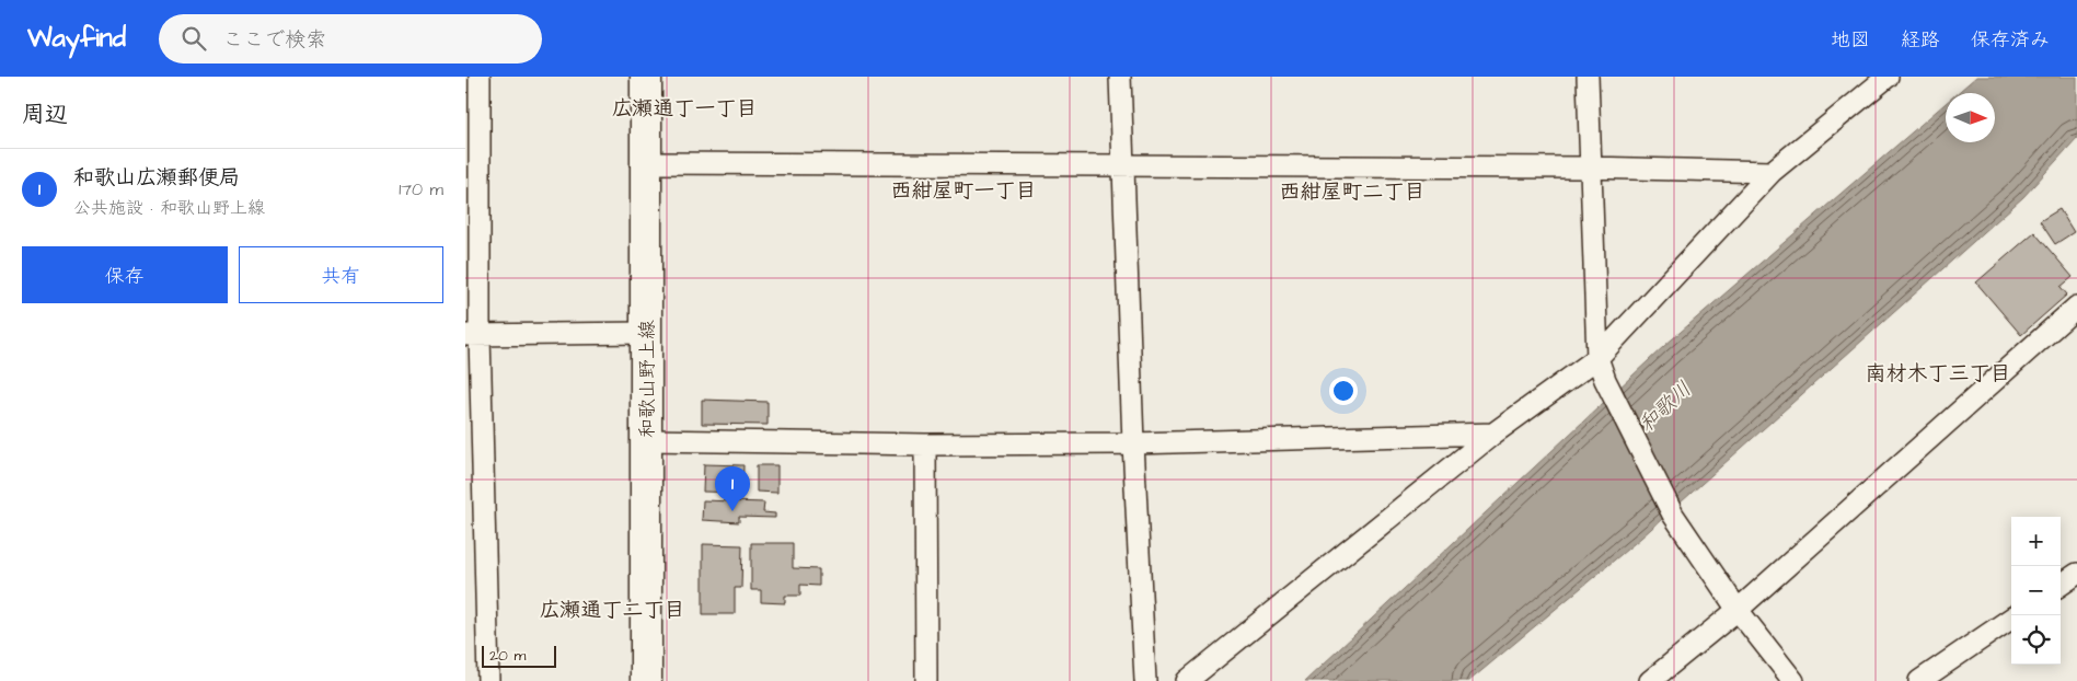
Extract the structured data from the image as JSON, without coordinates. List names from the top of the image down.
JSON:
{
  "streets": {
    "main road": ["和歌山野上線"]
  },
  "districts": [
    "広瀬通丁一丁目",
    "西紺屋町一丁目",
    "西紺屋町二丁目",
    "南材木丁三丁目",
    "広瀬通丁二丁目"
  ],
  "water": ["和歌川"],
  "scale_bar": "20 m",
  "north": "right",
  "page": {
    "header": "Wayfind",
    "search": "ここで検索",
    "nav": ["地図", "経路", "保存済み"],
    "heading": "周辺",
    "list": [
      {
        "mark": "1",
        "name": "和歌山広瀬郵便局",
        "note": "公共施設 · 和歌山野上線",
        "value": "170 m"
      }
    ],
    "buttons": ["保存", "共有"],
    "pins": "1",
    "map_buttons": ["+", "−"],
    "scale": "20 m"
  }
}
